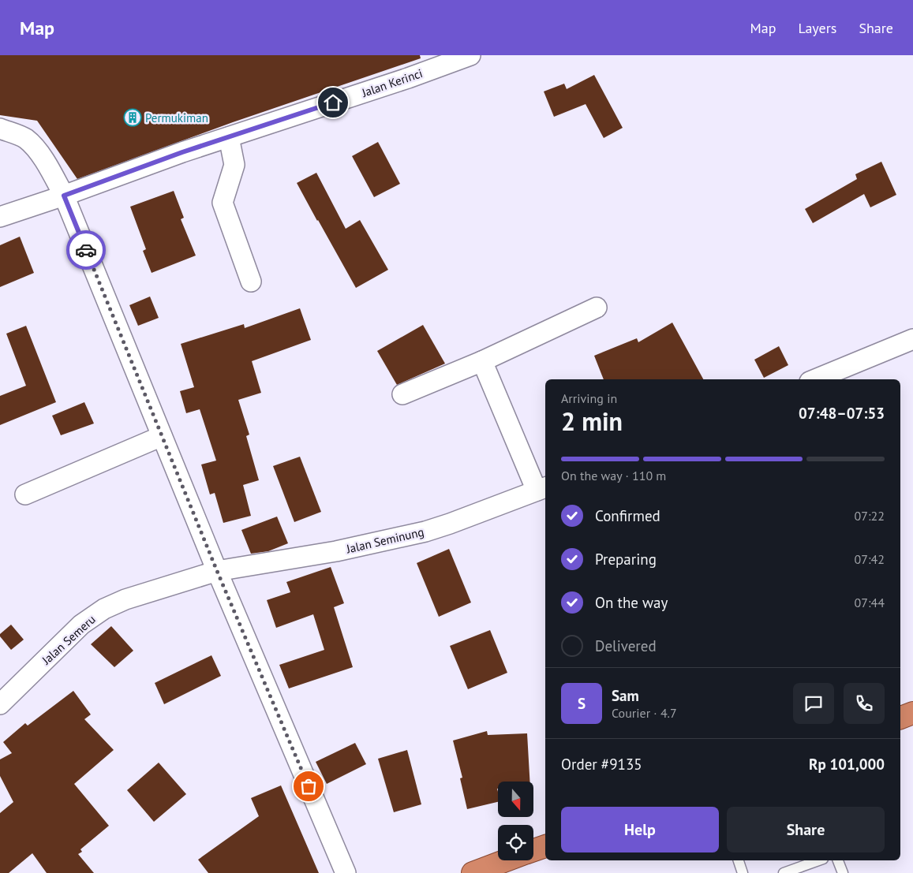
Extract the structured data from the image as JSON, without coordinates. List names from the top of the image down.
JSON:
{
  "streets": {
    "street": ["Jalan Kerinci", "Jalan Seminung", "Jalan Semeru"]
  },
  "crossings": [
    ["Jalan Seminung", "Jalan Semeru"]
  ],
  "places": {
    "building": ["Permukiman"]
  },
  "north": "bottom",
  "page": {
    "header": "Map",
    "nav": ["Map", "Layers", "Share"],
    "heading": ["2 min", "Arriving in", "07:48–07:53"],
    "panel": [
      "Sam",
      "Courier · 4.7",
      "Order #9135",
      "Rp 101,000"
    ],
    "bar": "On the way · 110 m",
    "list": [
      ["Confirmed", "07:22"],
      ["Preparing", "07:42"],
      ["On the way", "07:44"],
      "Delivered"
    ],
    "round": "S",
    "buttons": ["Help", "Share"]
  }
}
